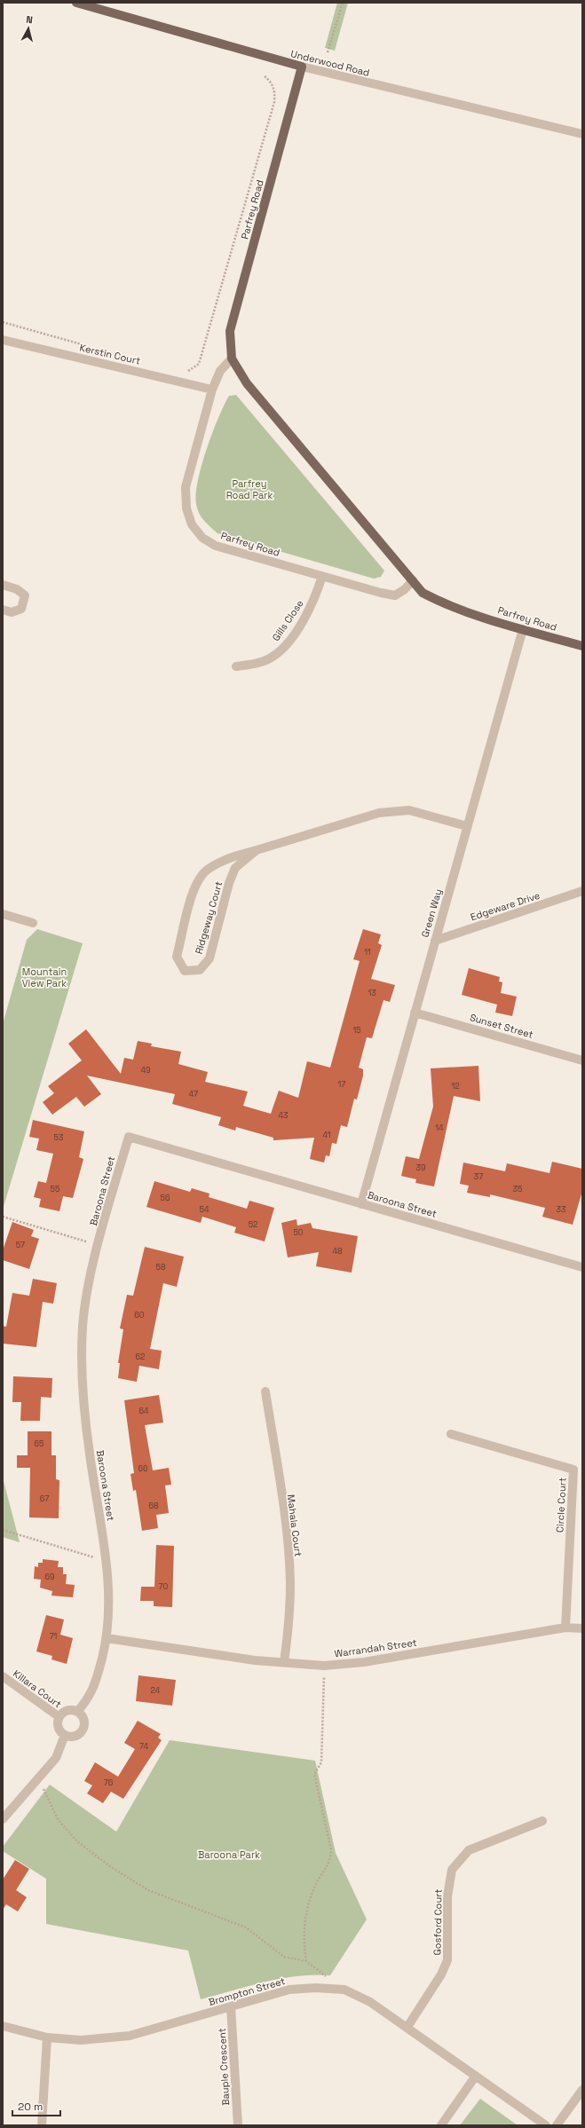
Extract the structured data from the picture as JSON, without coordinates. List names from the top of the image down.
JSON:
{
  "streets": {
    "main road": ["Underwood Road", "Parfrey Road"],
    "street": [
      "Kerstin Court",
      "Gills Close",
      "Edgeware Drive",
      "Green Way",
      "Ridgeway Court",
      "Sunset Street",
      "Baroona Street",
      "Circle Court",
      "Mahala Court",
      "Warrandah Street",
      "Killara Court",
      "Gosford Court",
      "Brompton Street",
      "Bauple Crescent"
    ]
  },
  "crossings": [
    ["Underwood Road", "Parfrey Road"],
    ["Parfrey Road", "Kerstin Court"],
    ["Parfrey Road", "Gills Close"],
    ["Parfrey Road", "Green Way"],
    ["Edgeware Drive", "Green Way"],
    ["Green Way", "Ridgeway Court"],
    ["Green Way", "Sunset Street"],
    ["Green Way", "Baroona Street"],
    ["Baroona Street", "Warrandah Street"],
    ["Baroona Street", "Killara Court"],
    ["Circle Court", "Warrandah Street"],
    ["Mahala Court", "Warrandah Street"],
    ["Gosford Court", "Brompton Street"],
    ["Brompton Street", "Bauple Crescent"]
  ],
  "parks": ["Parfrey Road Park", "Mountain View Park", "Baroona Park"],
  "house_numbers": [
    "11",
    "13",
    "15",
    "49",
    "17",
    "12",
    "47",
    "43",
    "14",
    "41",
    "53",
    "39",
    "37",
    "55",
    "35",
    "56",
    "54",
    "33",
    "52",
    "50",
    "57",
    "48",
    "58",
    "60",
    "62",
    "64",
    "65",
    "66",
    "67",
    "68",
    "69",
    "70",
    "71",
    "24",
    "74",
    "76"
  ],
  "scale_bar": "20 m",
  "north": "top"
}
